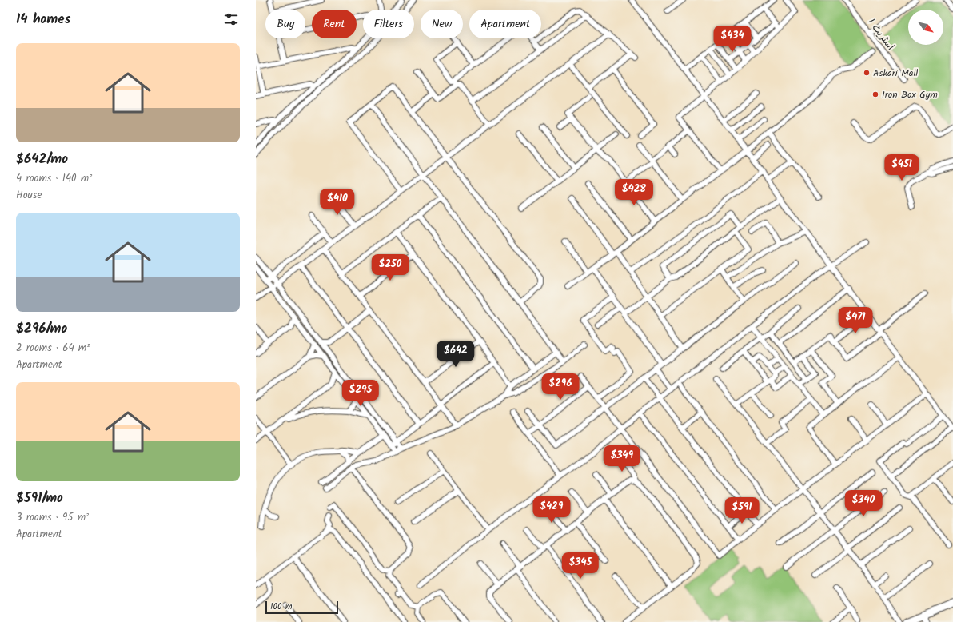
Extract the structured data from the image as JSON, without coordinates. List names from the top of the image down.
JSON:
{
  "streets": {
    "street": ["اسٹریٹ 1"]
  },
  "places": ["Askari Mall", "Iron Box Gym"],
  "scale_bar": "100 m",
  "north": "bottom right",
  "page": {
    "heading": "14 homes",
    "chip": [
      "Buy",
      "Rent",
      "Filters",
      "New",
      "Apartment"
    ],
    "price": [
      "$434",
      "$451",
      "$428",
      "$410",
      "$250",
      "$471",
      "$642",
      "$296",
      "$295",
      "$349",
      "$340",
      "$429",
      "$591",
      "$345"
    ],
    "list": [
      {
        "name": "$642/mo",
        "note": "4 rooms · 140 m² · House"
      },
      {
        "name": "$296/mo",
        "note": "2 rooms · 64 m² · Apartment"
      },
      {
        "name": "$591/mo",
        "note": "3 rooms · 95 m² · Apartment"
      }
    ],
    "scale": "100 m"
  }
}
